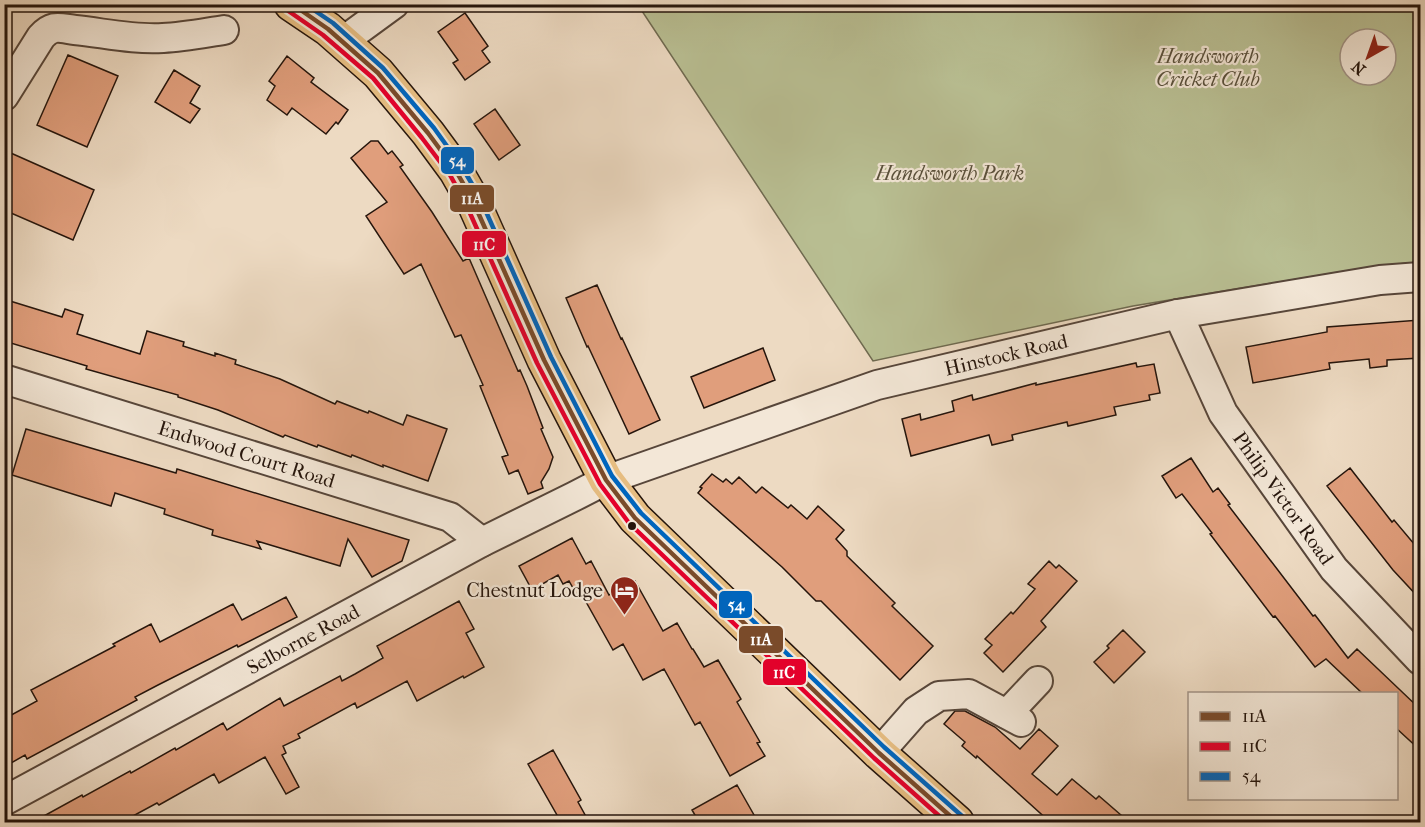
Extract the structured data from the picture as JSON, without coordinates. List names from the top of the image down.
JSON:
{
  "streets": {
    "street": [
      "Hinstock Road",
      "Endwood Court Road",
      "Philip Victor Road",
      "Selborne Road"
    ]
  },
  "crossings": [
    ["Hinstock Road", "Philip Victor Road"],
    ["Hinstock Road", "Selborne Road"],
    ["Endwood Court Road", "Selborne Road"]
  ],
  "parks": ["Handsworth Cricket Club", "Handsworth Park"],
  "places": {
    "hotel": ["Chestnut Lodge"]
  },
  "lines": ["transit line 11A", "transit line 54", "transit line 11C"],
  "legend": ["11A", "11C", "54"],
  "north": "bottom left"
}
